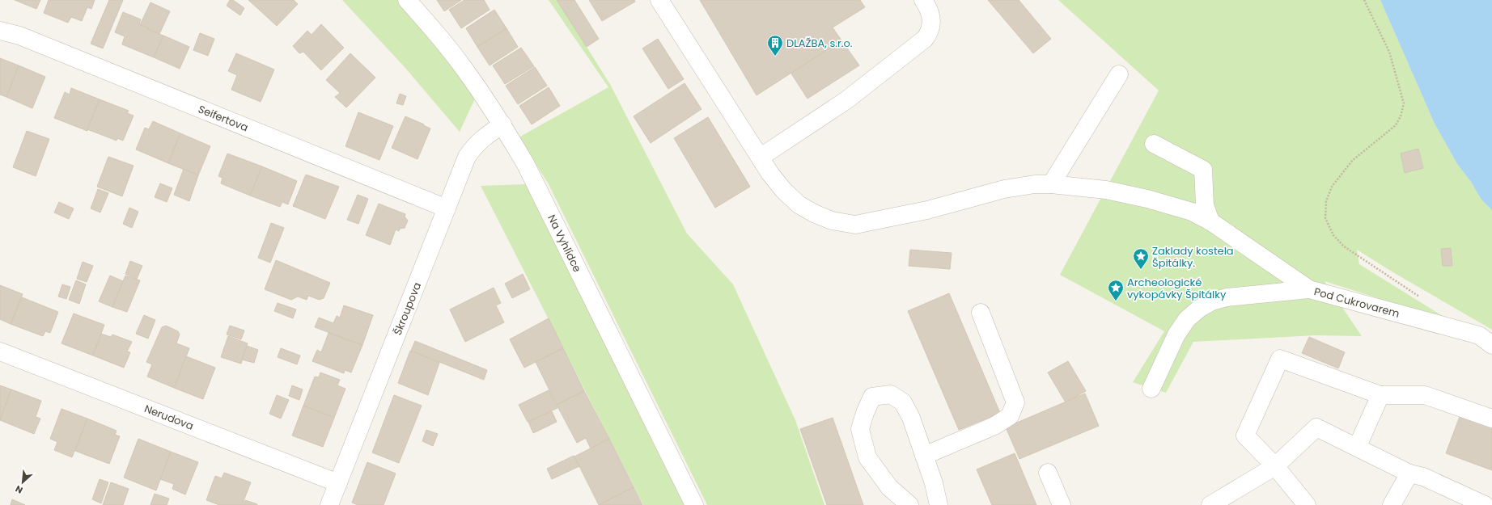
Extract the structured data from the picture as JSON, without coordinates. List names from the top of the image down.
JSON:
{
  "streets": {
    "street": [
      "Seifertova",
      "Na Vyhlídce",
      "Pod Cukrovarem",
      "Škroupova",
      "Nerudova"
    ]
  },
  "crossings": [
    ["Seifertova", "Škroupova"],
    ["Na Vyhlídce", "Škroupova"],
    ["Škroupova", "Nerudova"]
  ],
  "places": {
    "building": ["DLAŽBA, s.r.o."],
    "place": ["Zaklady kostela Špitálky.", "Archeologické vykopávky Špitálky"]
  },
  "north": "bottom left"
}
